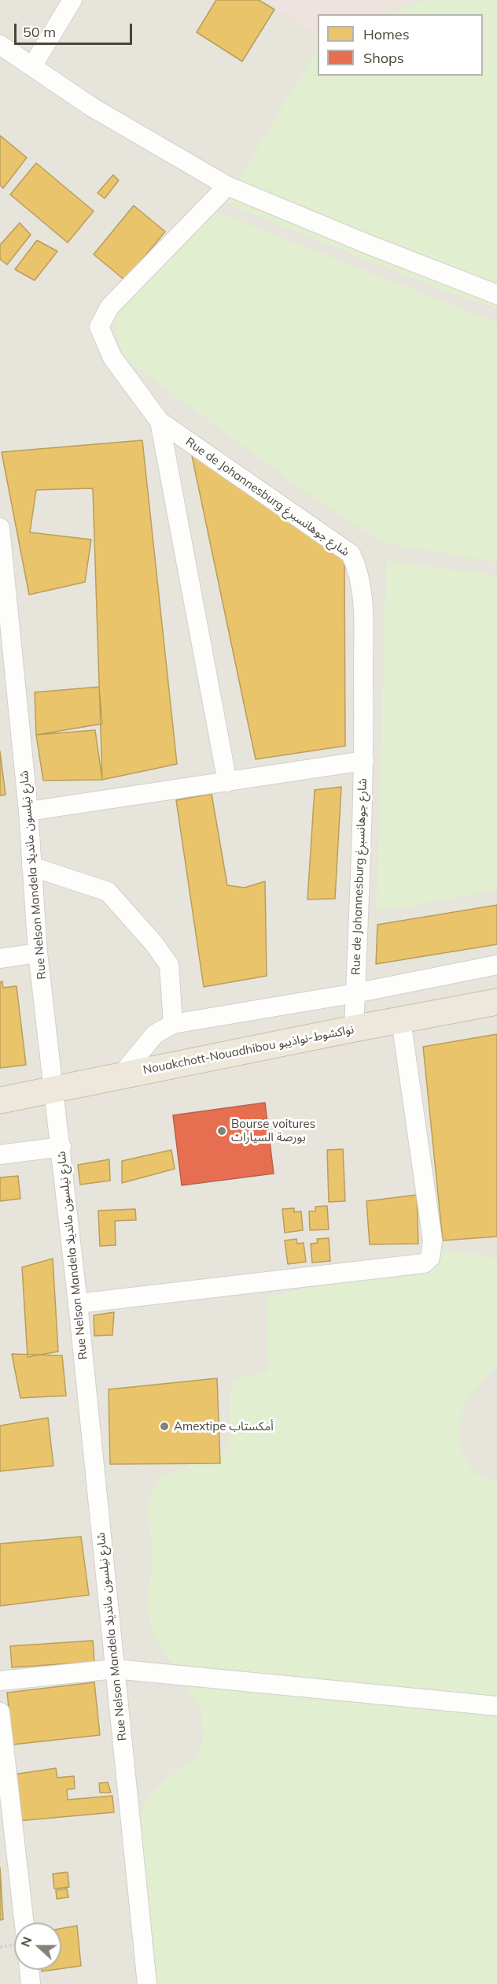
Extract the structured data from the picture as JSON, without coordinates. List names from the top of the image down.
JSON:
{
  "streets": {
    "highway": ["Nouakchott-Nouadhibou نواكشوط-نواذيبو"],
    "street": ["Rue de Johannesburg شارع جوهانسبرغ", "Rue Nelson Mandela شارع نيلسون مانديلا"]
  },
  "crossings": [
    ["Rue de Johannesburg شارع جوهانسبرغ", "Nouakchott-Nouadhibou نواكشوط-نواذيبو"],
    ["Rue Nelson Mandela شارع نيلسون مانديلا", "Nouakchott-Nouadhibou نواكشوط-نواذيبو"]
  ],
  "places": ["Bourse voitures بورصة السيارات", "Amextipe أمكستاب"],
  "legend": ["Homes", "Shops"],
  "scale_bar": "50 m",
  "north": "left"
}
